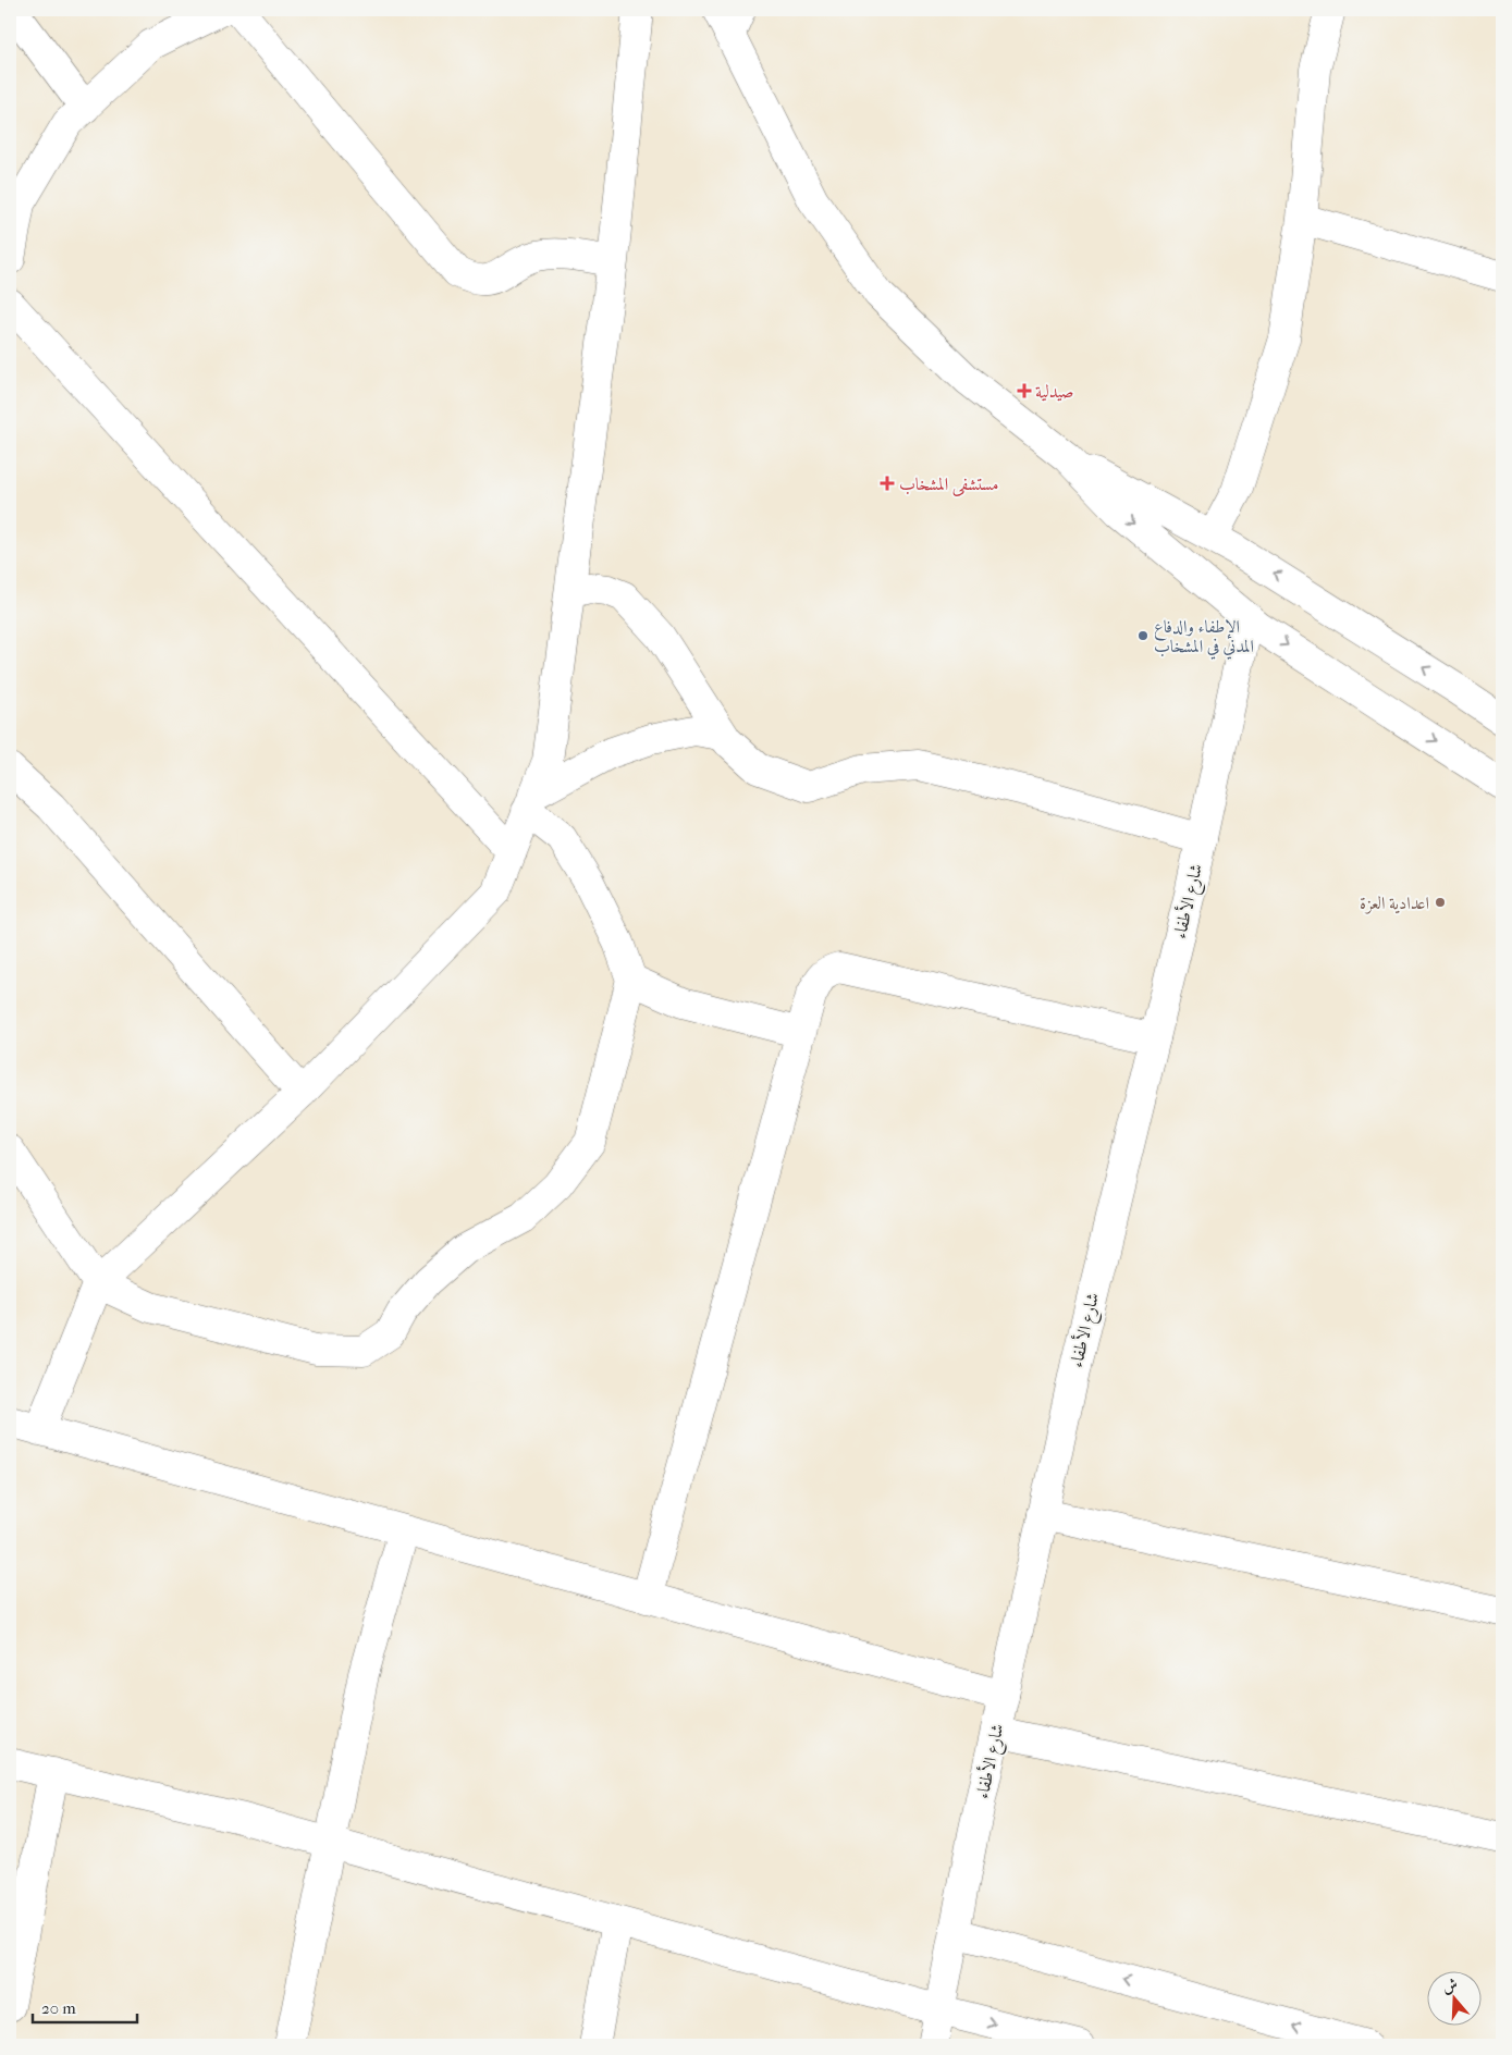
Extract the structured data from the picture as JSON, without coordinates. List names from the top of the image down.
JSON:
{
  "streets": {
    "street": ["شارع الأطفاء"]
  },
  "places": {
    "health": ["صيدلية", "مستشفى المشخاب"],
    "other": ["الإطفاء والدفاع المدني في المشخاب", "اعدادية العزة"]
  },
  "scale_bar": "20 m",
  "north": "top"
}
